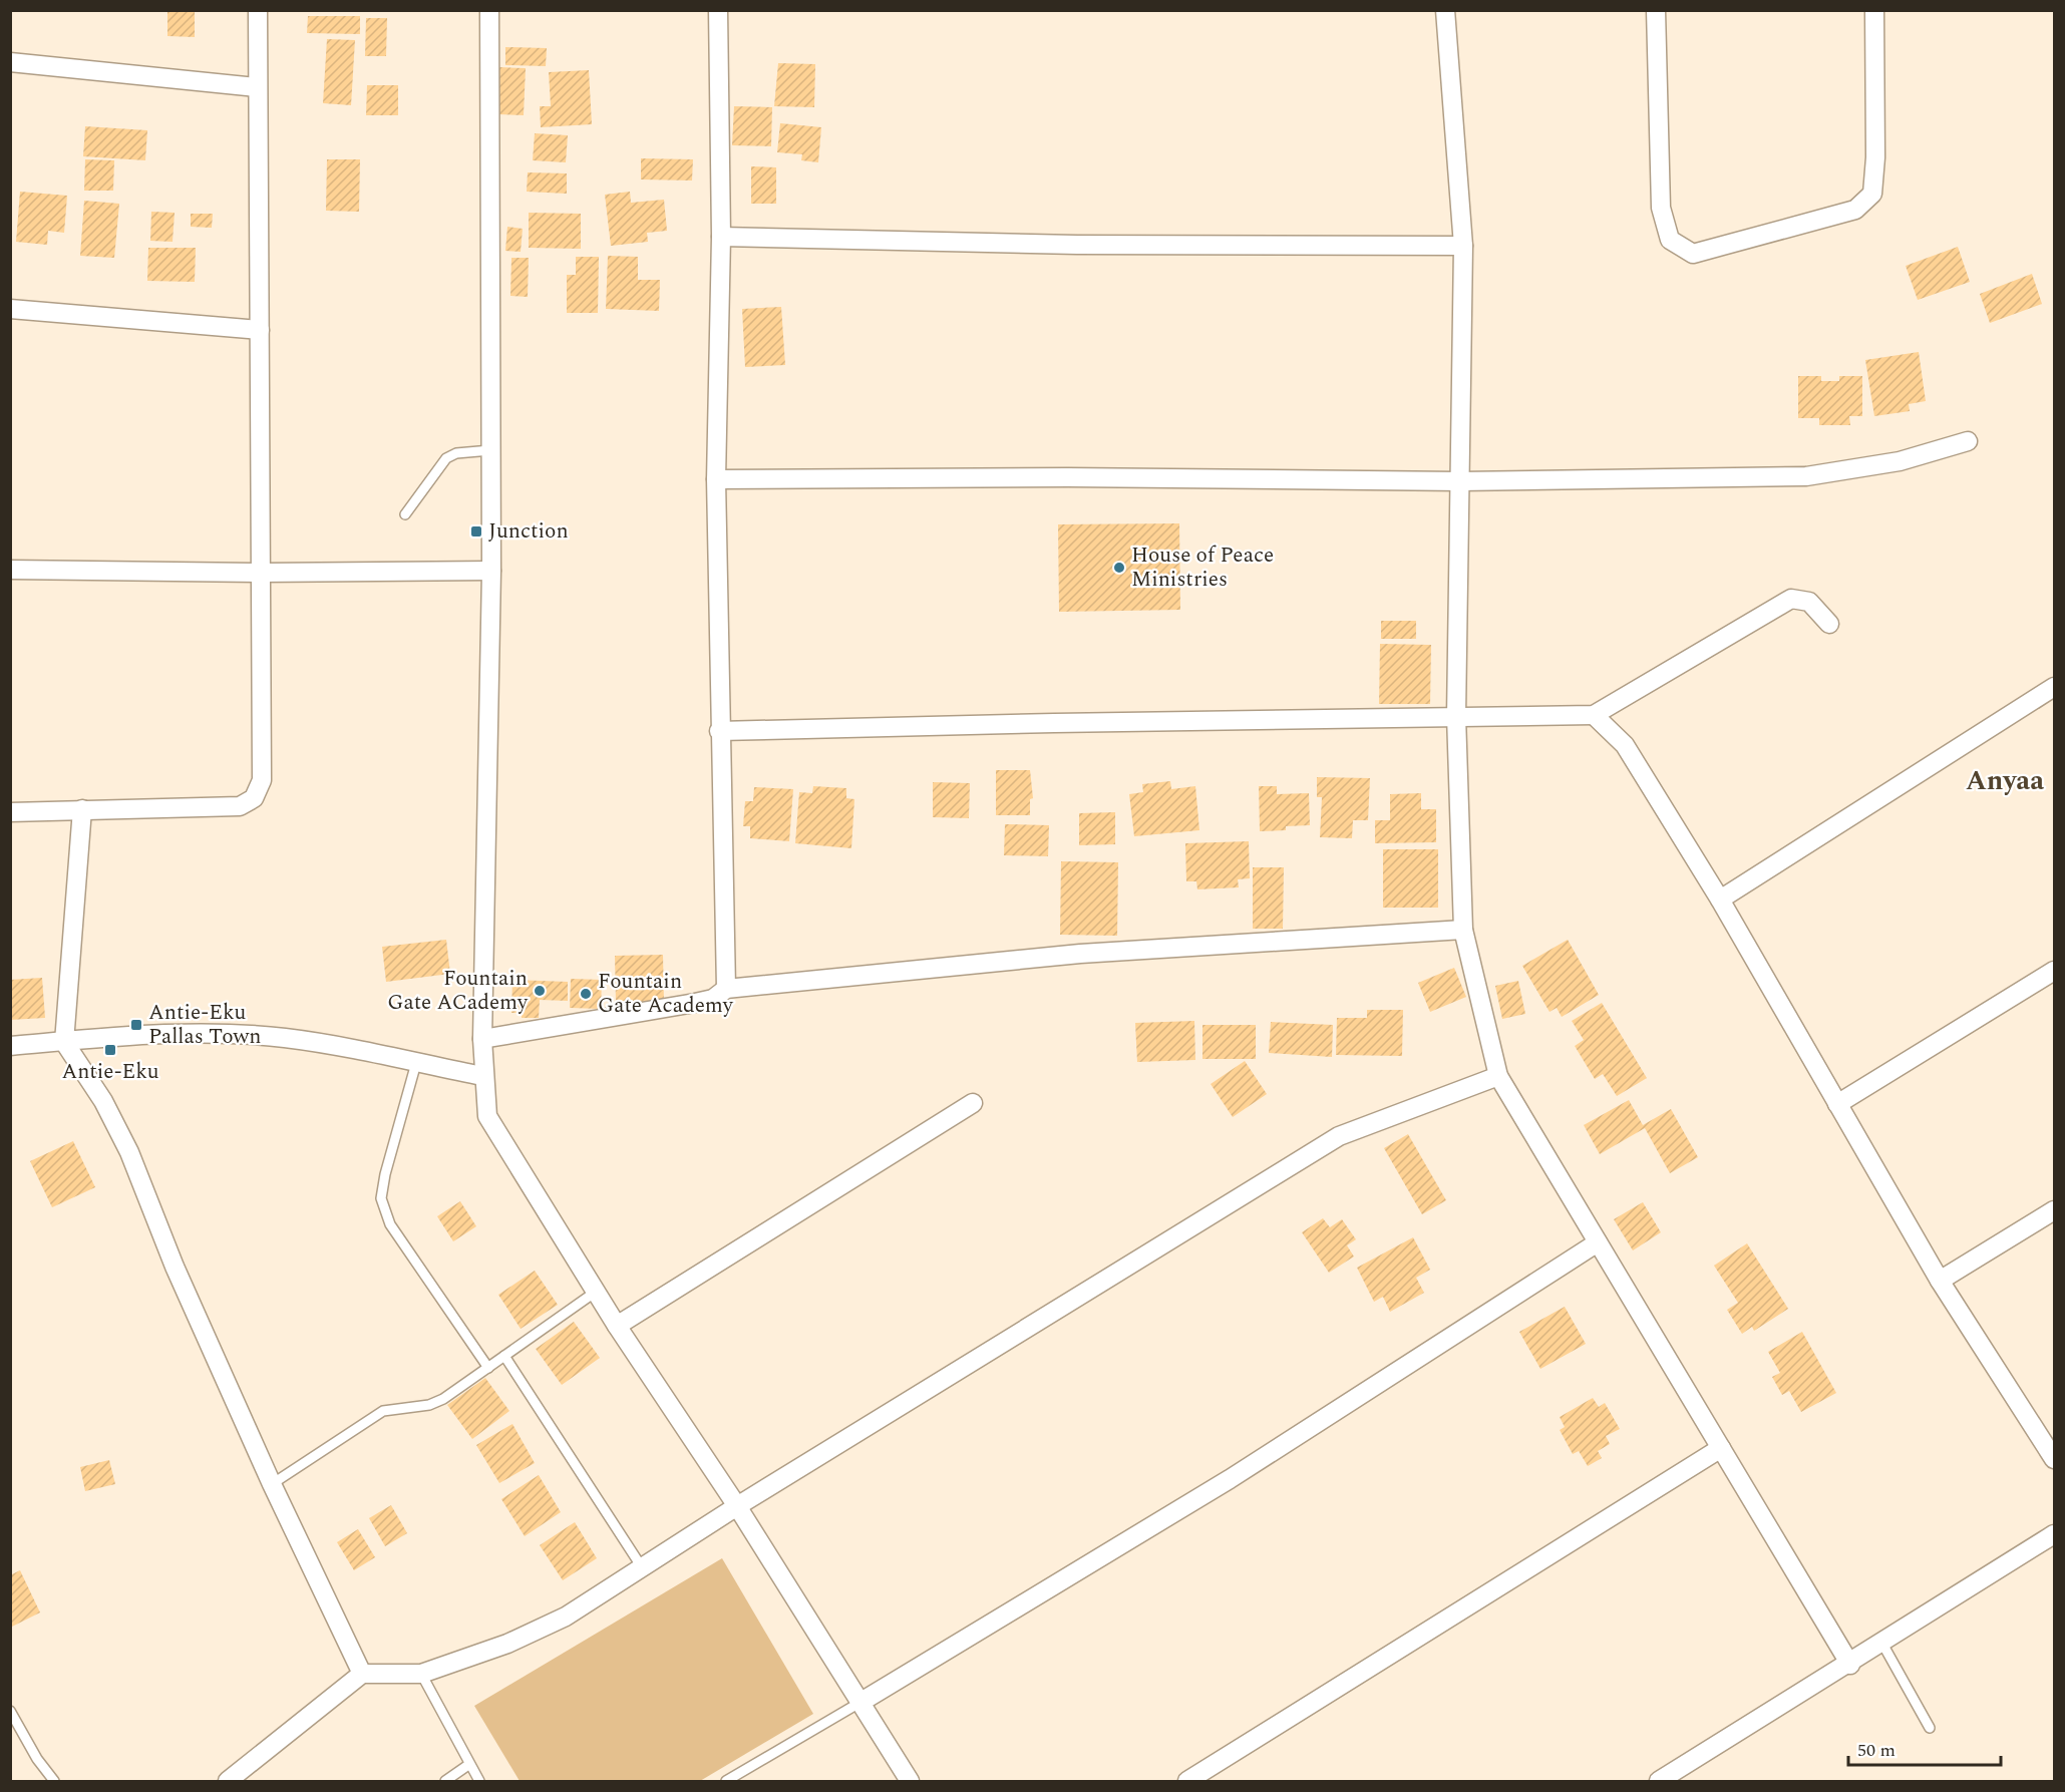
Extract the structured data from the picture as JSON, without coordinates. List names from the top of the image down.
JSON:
{
  "districts": ["Anyaa"],
  "places": {
    "transit": ["Junction", "Antie-Eku Pallas Town", "Antie-Eku"],
    "other": ["House of Peace Ministries", "Fountain Gate ACademy", "Fountain Gate Academy"]
  },
  "scale_bar": "50 m"
}
